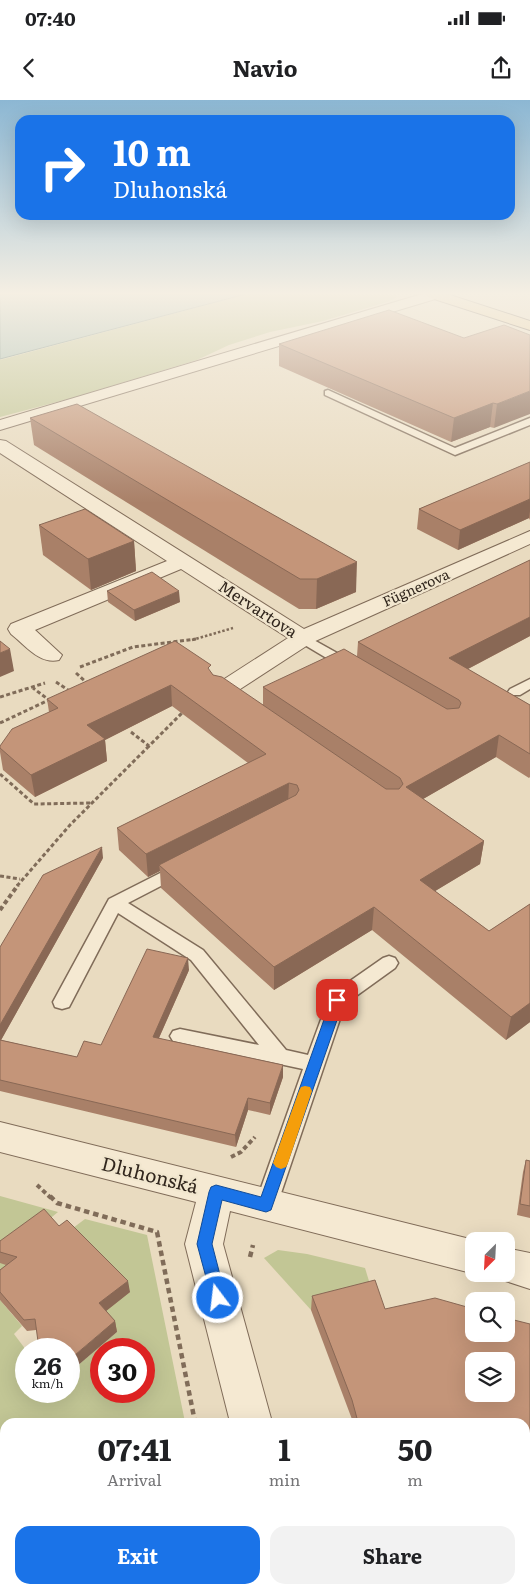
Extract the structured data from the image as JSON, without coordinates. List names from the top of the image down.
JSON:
{
  "streets": {
    "street": ["Fügnerova", "Mervartova", "Dluhonská"]
  },
  "crossings": [
    ["Fügnerova", "Mervartova"]
  ],
  "north": "bottom left",
  "page": {
    "status": "07:40",
    "header": "Navio",
    "turn": ["10 m", "Dluhonská"],
    "speed": "26 km/h",
    "limit": "30",
    "eta": [
      "07:41",
      "Arrival",
      "1",
      "min",
      "50",
      "m"
    ],
    "buttons": ["Exit", "Share"]
  }
}
